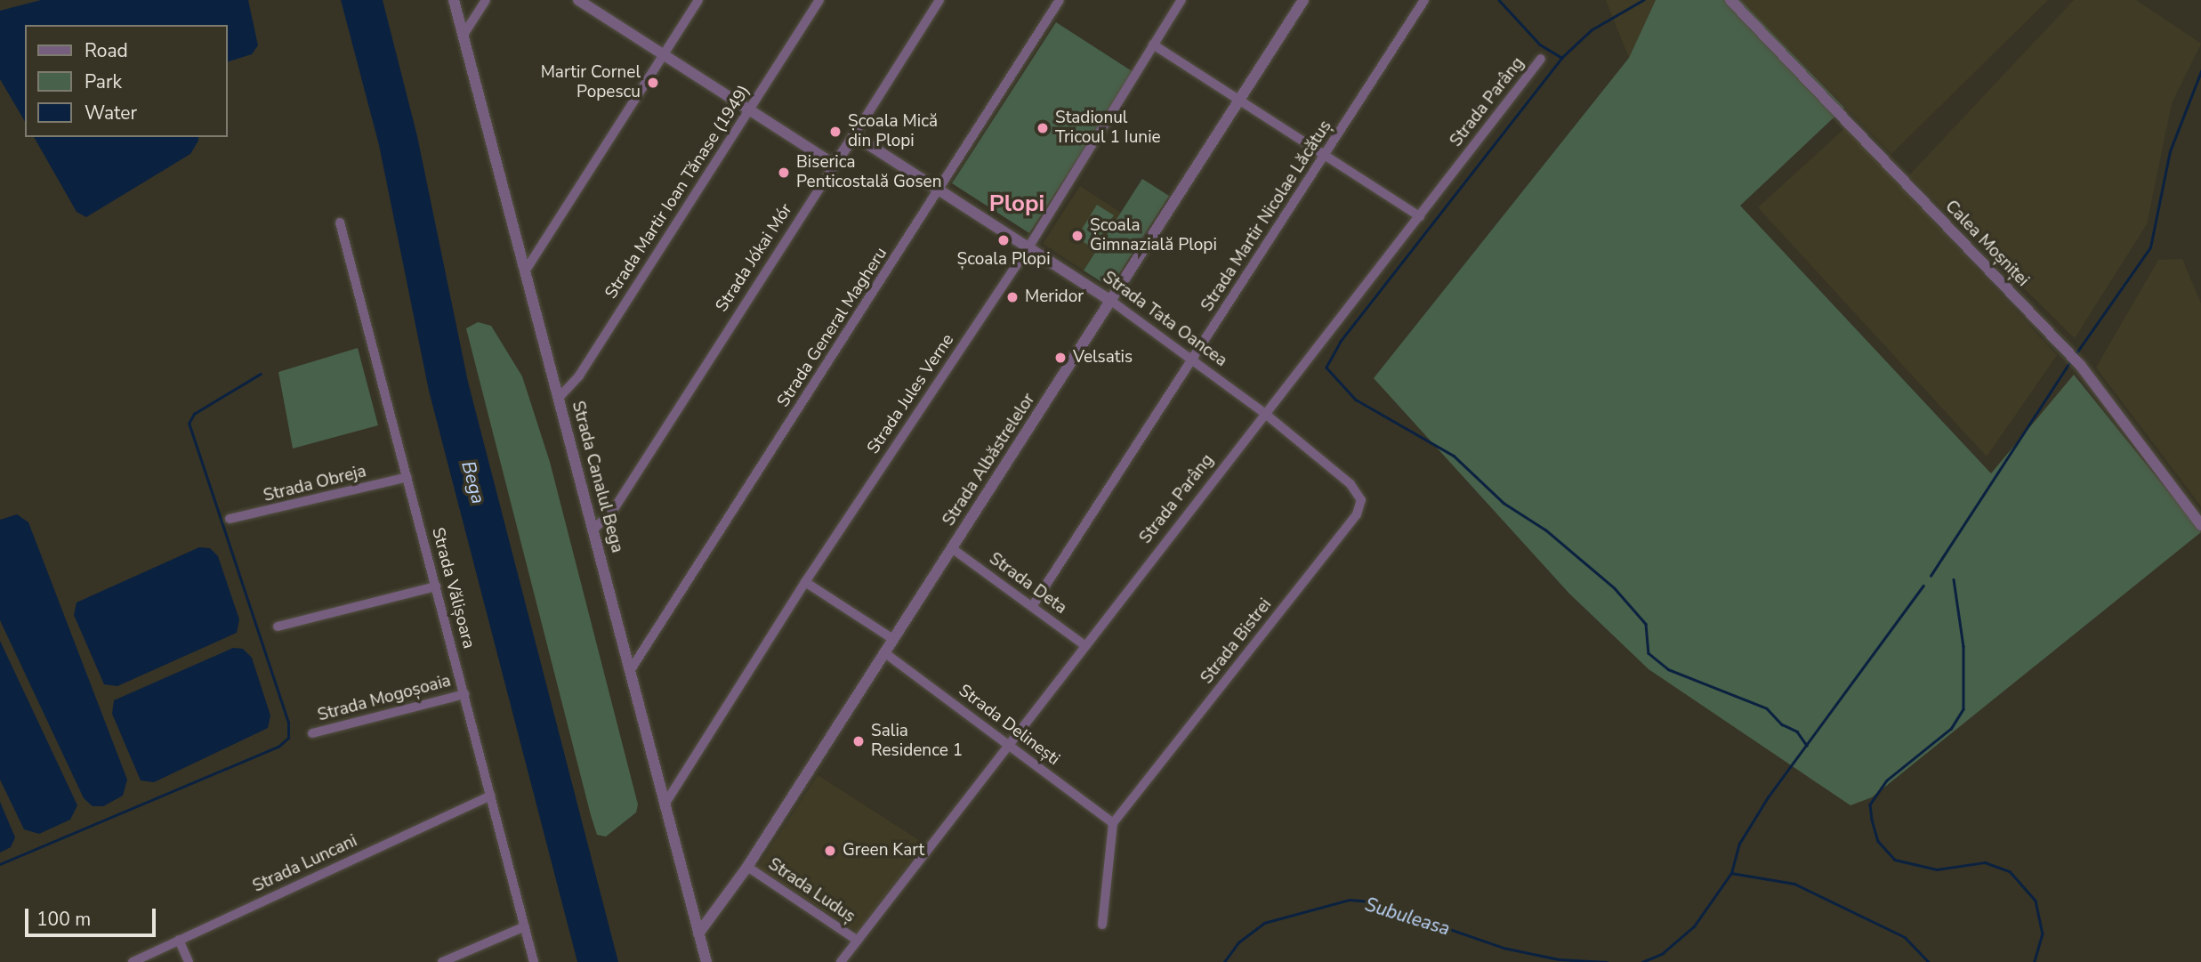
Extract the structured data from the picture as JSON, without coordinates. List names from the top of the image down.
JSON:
{
  "streets": {
    "street": [
      "Strada Parâng",
      "Strada Martir Ioan Tănase (1949)",
      "Strada Martir Nicolae Lăcătuș",
      "Calea Moșniței",
      "Strada Jókai Mór",
      "Strada Tata Oancea",
      "Strada General Magheru",
      "Strada Jules Verne",
      "Strada Albăstrelelor",
      "Strada Canalul Bega",
      "Strada Obreja",
      "Strada Deta",
      "Strada Vălișoara",
      "Strada Bistrei",
      "Strada Mogoșoaia",
      "Strada Delinești",
      "Strada Luncani",
      "Strada Luduș"
    ]
  },
  "crossings": [
    ["Strada Parâng", "Strada Tata Oancea"],
    ["Strada Parâng", "Strada Deta"],
    ["Strada Parâng", "Strada Bistrei"],
    ["Strada Parâng", "Strada Delinești"],
    ["Strada Parâng", "Strada Luduș"],
    ["Strada Martir Ioan Tănase (1949)", "Strada Canalul Bega"],
    ["Strada Martir Nicolae Lăcătuș", "Strada Tata Oancea"],
    ["Strada Martir Nicolae Lăcătuș", "Strada Deta"],
    ["Strada Jókai Mór", "Strada Tata Oancea"],
    ["Strada Jókai Mór", "Strada Canalul Bega"],
    ["Strada Tata Oancea", "Strada General Magheru"],
    ["Strada Tata Oancea", "Strada Jules Verne"],
    ["Strada Tata Oancea", "Strada Albăstrelelor"],
    ["Strada Tata Oancea", "Strada Bistrei"],
    ["Strada General Magheru", "Strada Canalul Bega"],
    ["Strada Jules Verne", "Strada Canalul Bega"],
    ["Strada Albăstrelelor", "Strada Canalul Bega"],
    ["Strada Albăstrelelor", "Strada Deta"],
    ["Strada Albăstrelelor", "Strada Delinești"],
    ["Strada Albăstrelelor", "Strada Luduș"],
    ["Strada Obreja", "Strada Vălișoara"],
    ["Strada Vălișoara", "Strada Mogoșoaia"],
    ["Strada Vălișoara", "Strada Luncani"],
    ["Strada Bistrei", "Strada Delinești"]
  ],
  "districts": ["Plopi"],
  "water": ["Bega", "Subuleasa"],
  "places": [
    "Martir Cornel Popescu",
    "Stadionul Tricoul 1 Iunie",
    "Școala Mică din Plopi",
    "Biserica Penticostală Gosen",
    "Școala Gimnazială Plopi",
    "Școala Plopi",
    "Meridor",
    "Velsatis",
    "Salia Residence 1",
    "Green Kart"
  ],
  "legend": ["Road", "Park", "Water"],
  "scale_bar": "100 m"
}
